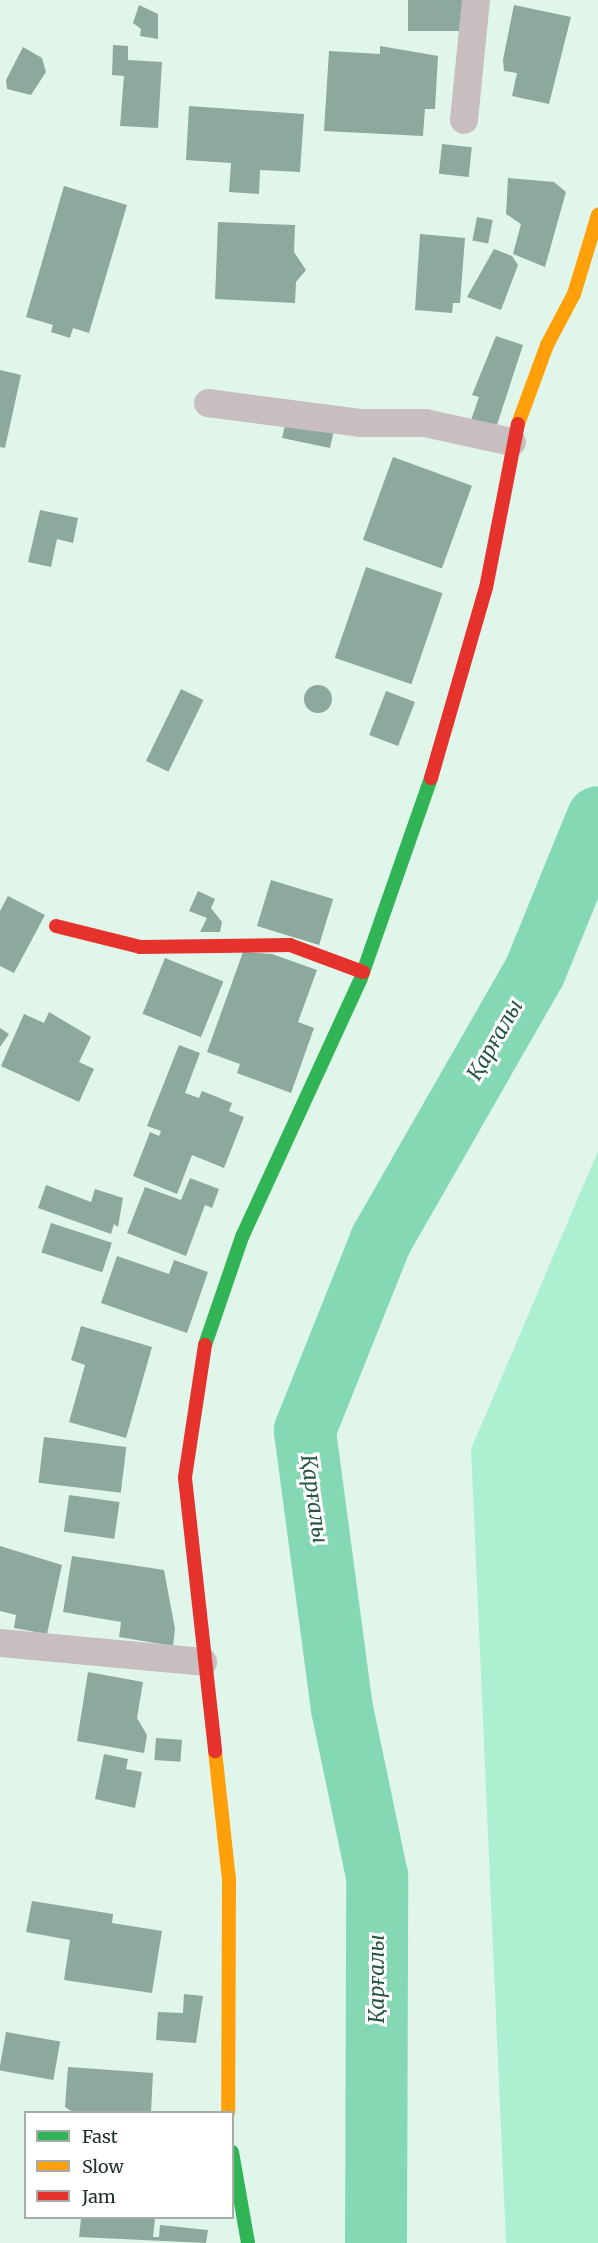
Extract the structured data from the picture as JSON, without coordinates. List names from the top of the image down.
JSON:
{
  "water": ["Қарғалы"],
  "legend": ["Fast", "Slow", "Jam"]
}
